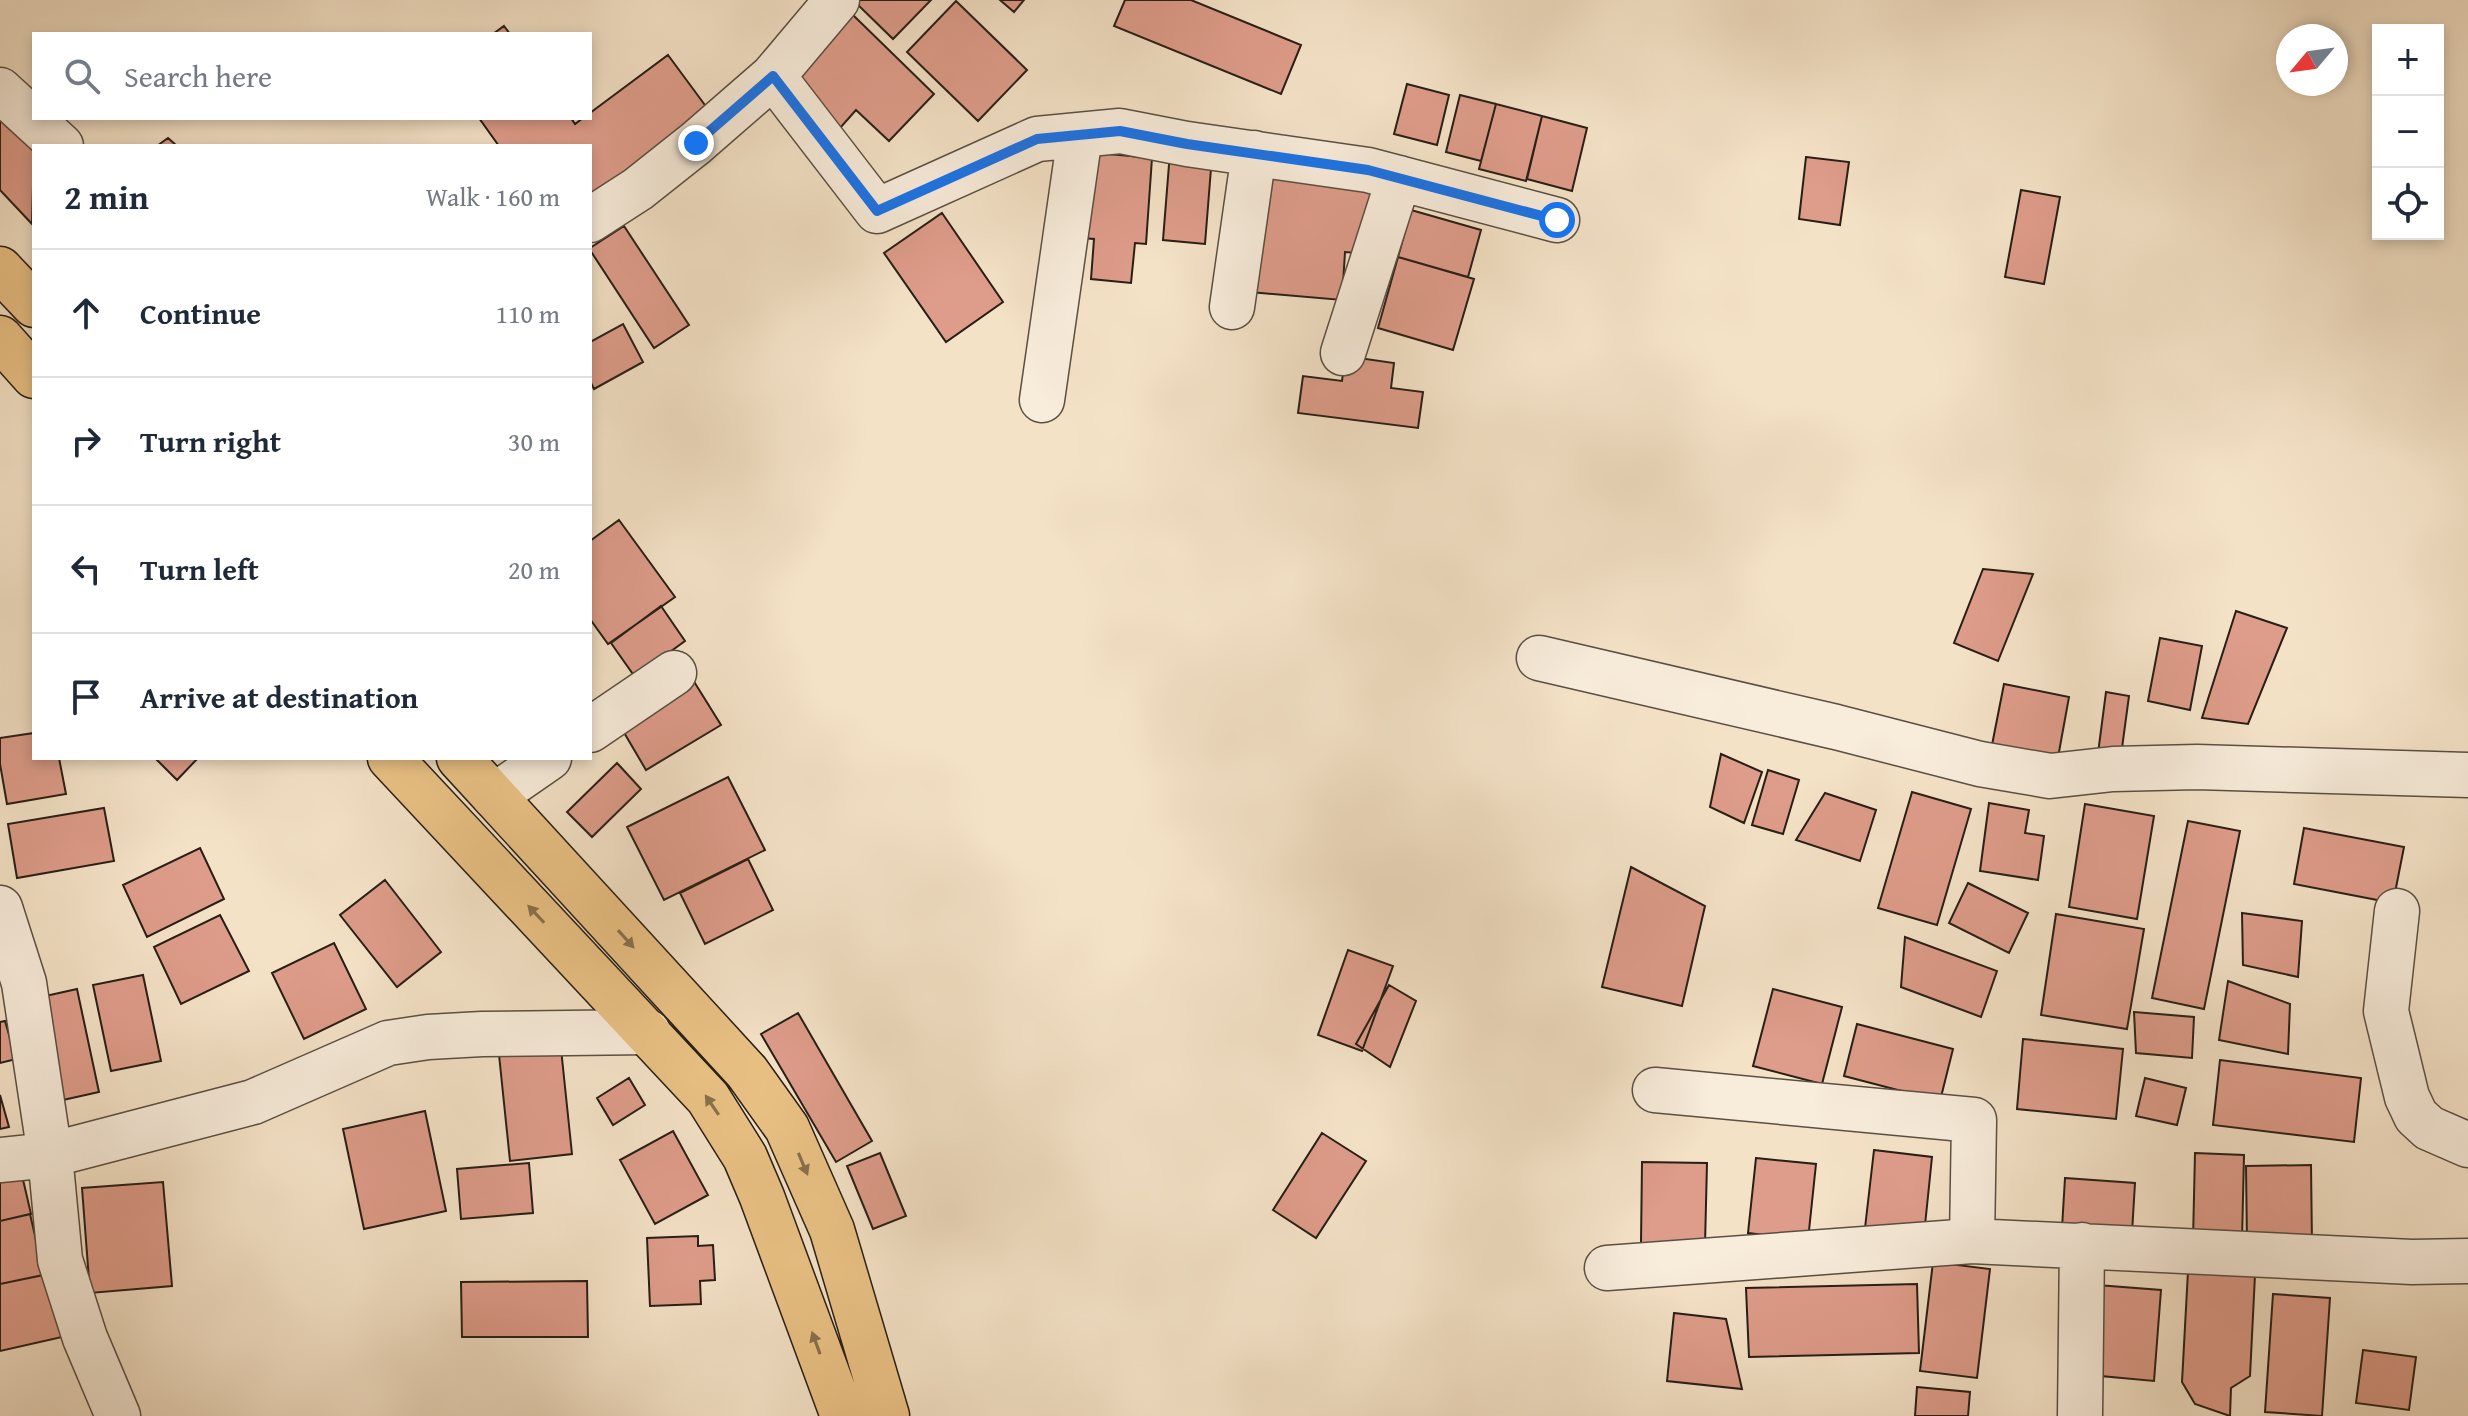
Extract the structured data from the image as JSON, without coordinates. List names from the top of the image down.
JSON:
{
  "north": "bottom left",
  "page": {
    "map_buttons": ["+", "−"],
    "search": "Search here",
    "heading": ["2 min", "Walk · 160 m"],
    "list": [
      ["Continue", "110 m"],
      ["Turn right", "30 m"],
      ["Turn left", "20 m"],
      "Arrive at destination"
    ]
  }
}
